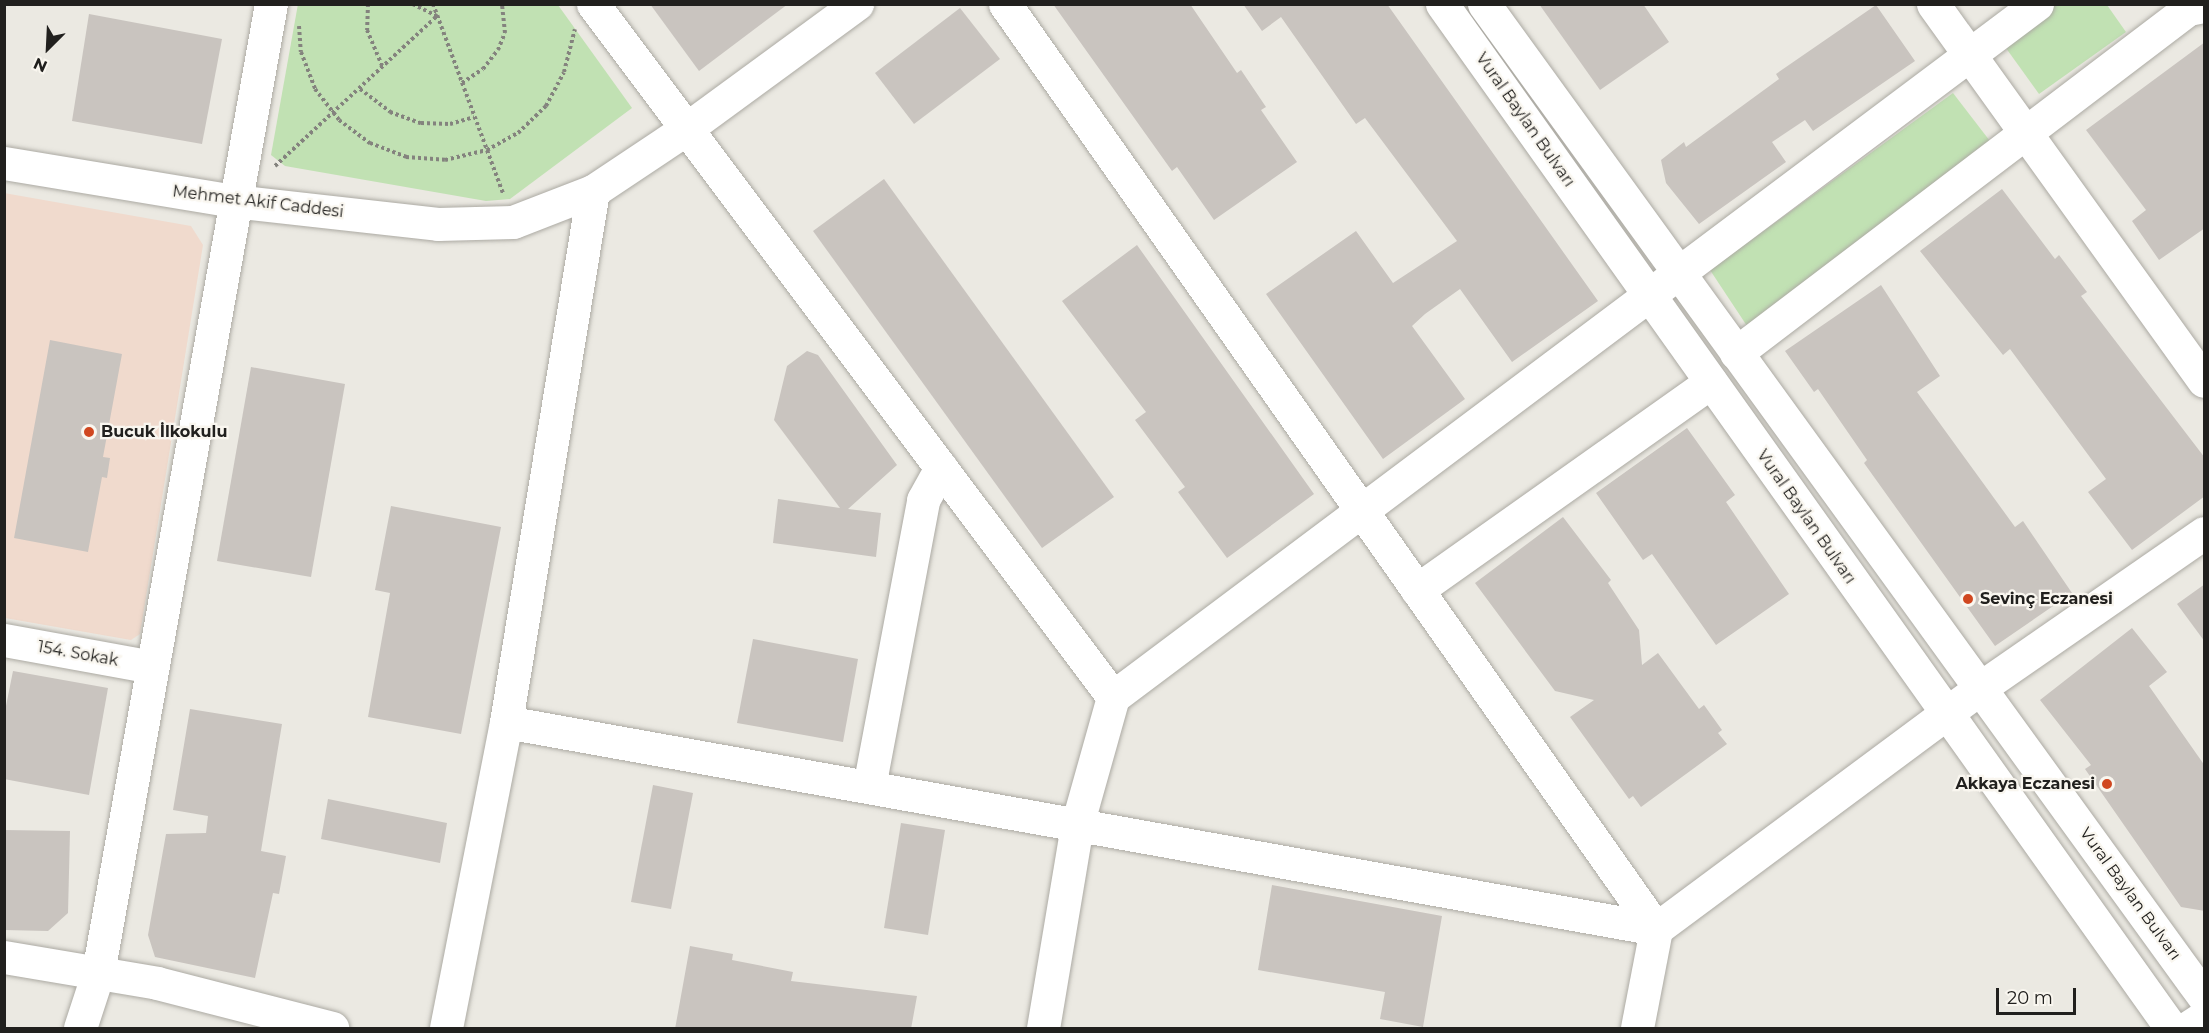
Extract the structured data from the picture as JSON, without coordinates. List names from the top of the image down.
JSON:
{
  "streets": {
    "street": ["Vural Baylan Bulvarı", "Mehmet Akif Caddesi", "154. Sokak"]
  },
  "places": ["Bucuk İlkokulu", "Sevinç Eczanesi", "Akkaya Eczanesi"],
  "scale_bar": "20 m",
  "north": "bottom left"
}
